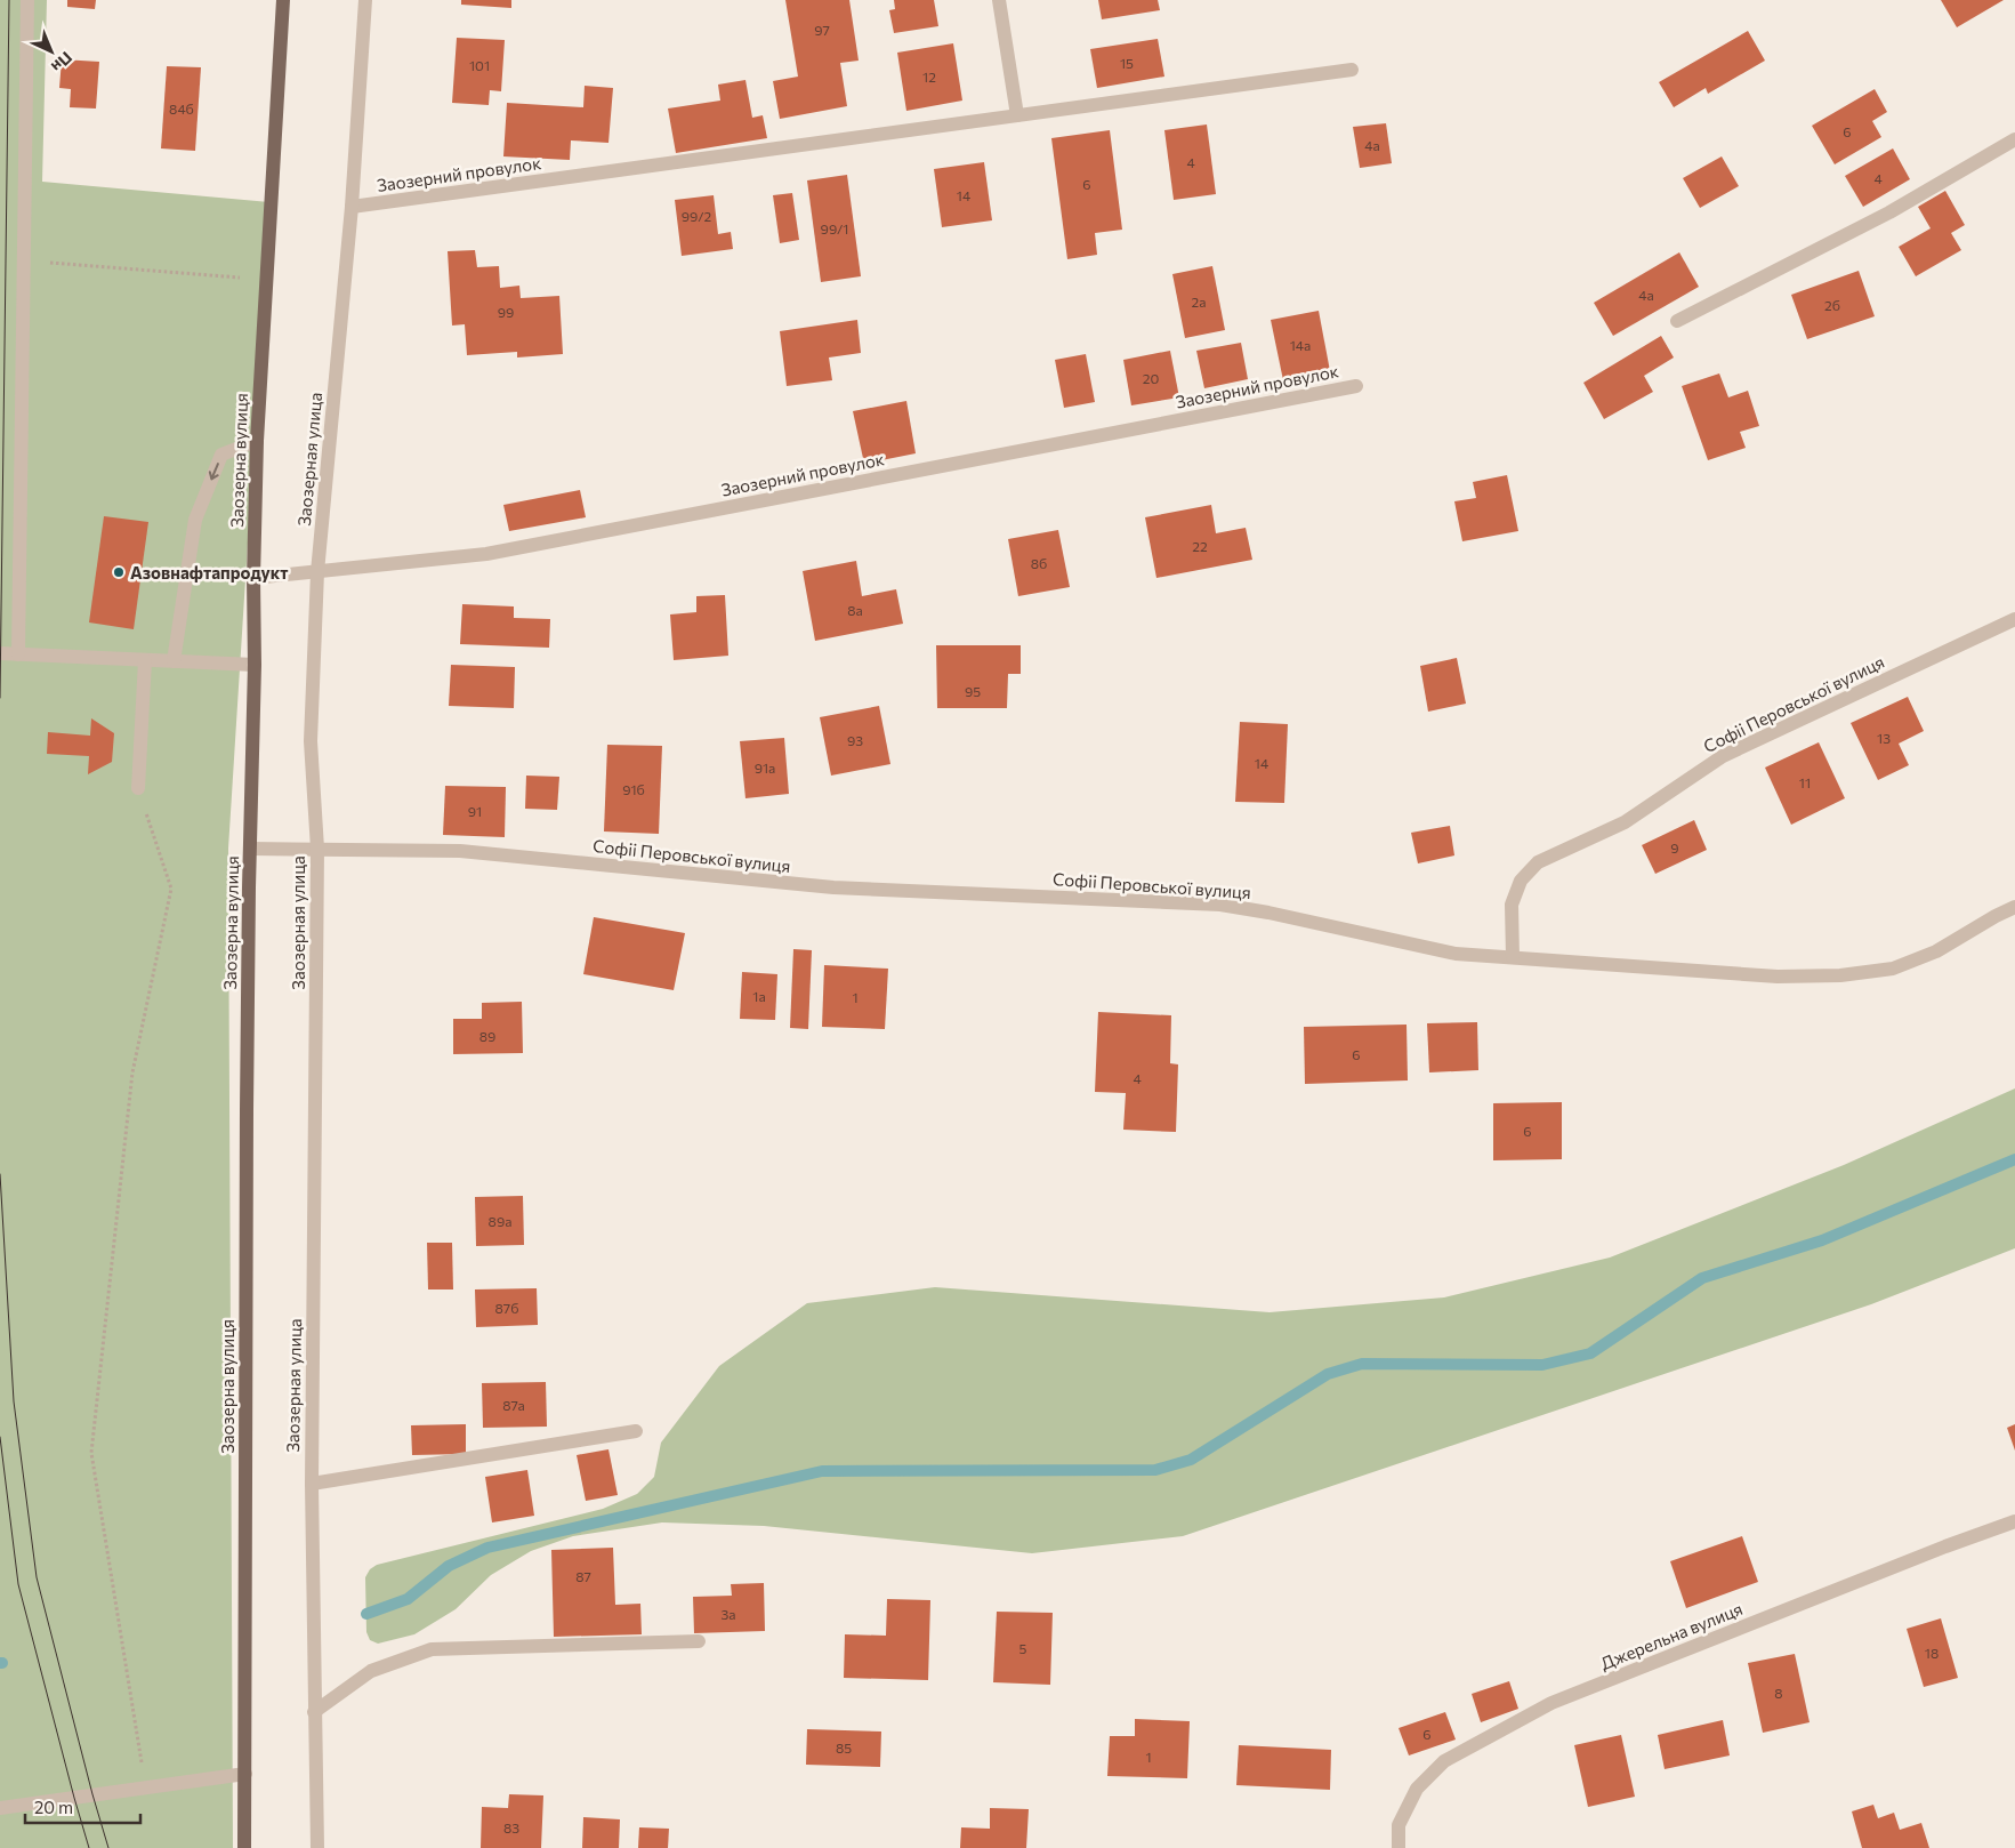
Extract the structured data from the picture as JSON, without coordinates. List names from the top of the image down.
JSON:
{
  "streets": {
    "main road": ["Заозерна вулиця"],
    "street": [
      "Заозерний провулок",
      "Заозерная улица",
      "Софіі Перовської вулиця",
      "Джерельна вулиця"
    ]
  },
  "crossings": [
    ["Заозерний провулок", "Заозерная улица"],
    ["Заозерний провулок", "Заозерна вулиця"],
    ["Заозерная улица", "Софіі Перовської вулиця"],
    ["Заозерна вулиця", "Софіі Перовської вулиця"]
  ],
  "places": ["Азовнафтапродукт"],
  "house_numbers": [
    "97",
    "15",
    "101",
    "12",
    "84б",
    "6",
    "4а",
    "4",
    "4",
    "6",
    "14",
    "99/2",
    "99/1",
    "4а",
    "2а",
    "2б",
    "99",
    "14а",
    "20",
    "22",
    "8б",
    "8а",
    "95",
    "13",
    "93",
    "14",
    "91а",
    "11",
    "91б",
    "91",
    "9",
    "1а",
    "1",
    "89",
    "6",
    "4",
    "6",
    "89а",
    "87б",
    "87а",
    "87",
    "3а",
    "5",
    "18",
    "8",
    "6",
    "85",
    "1",
    "83"
  ],
  "scale_bar": "20 m",
  "north": "bottom right"
}
